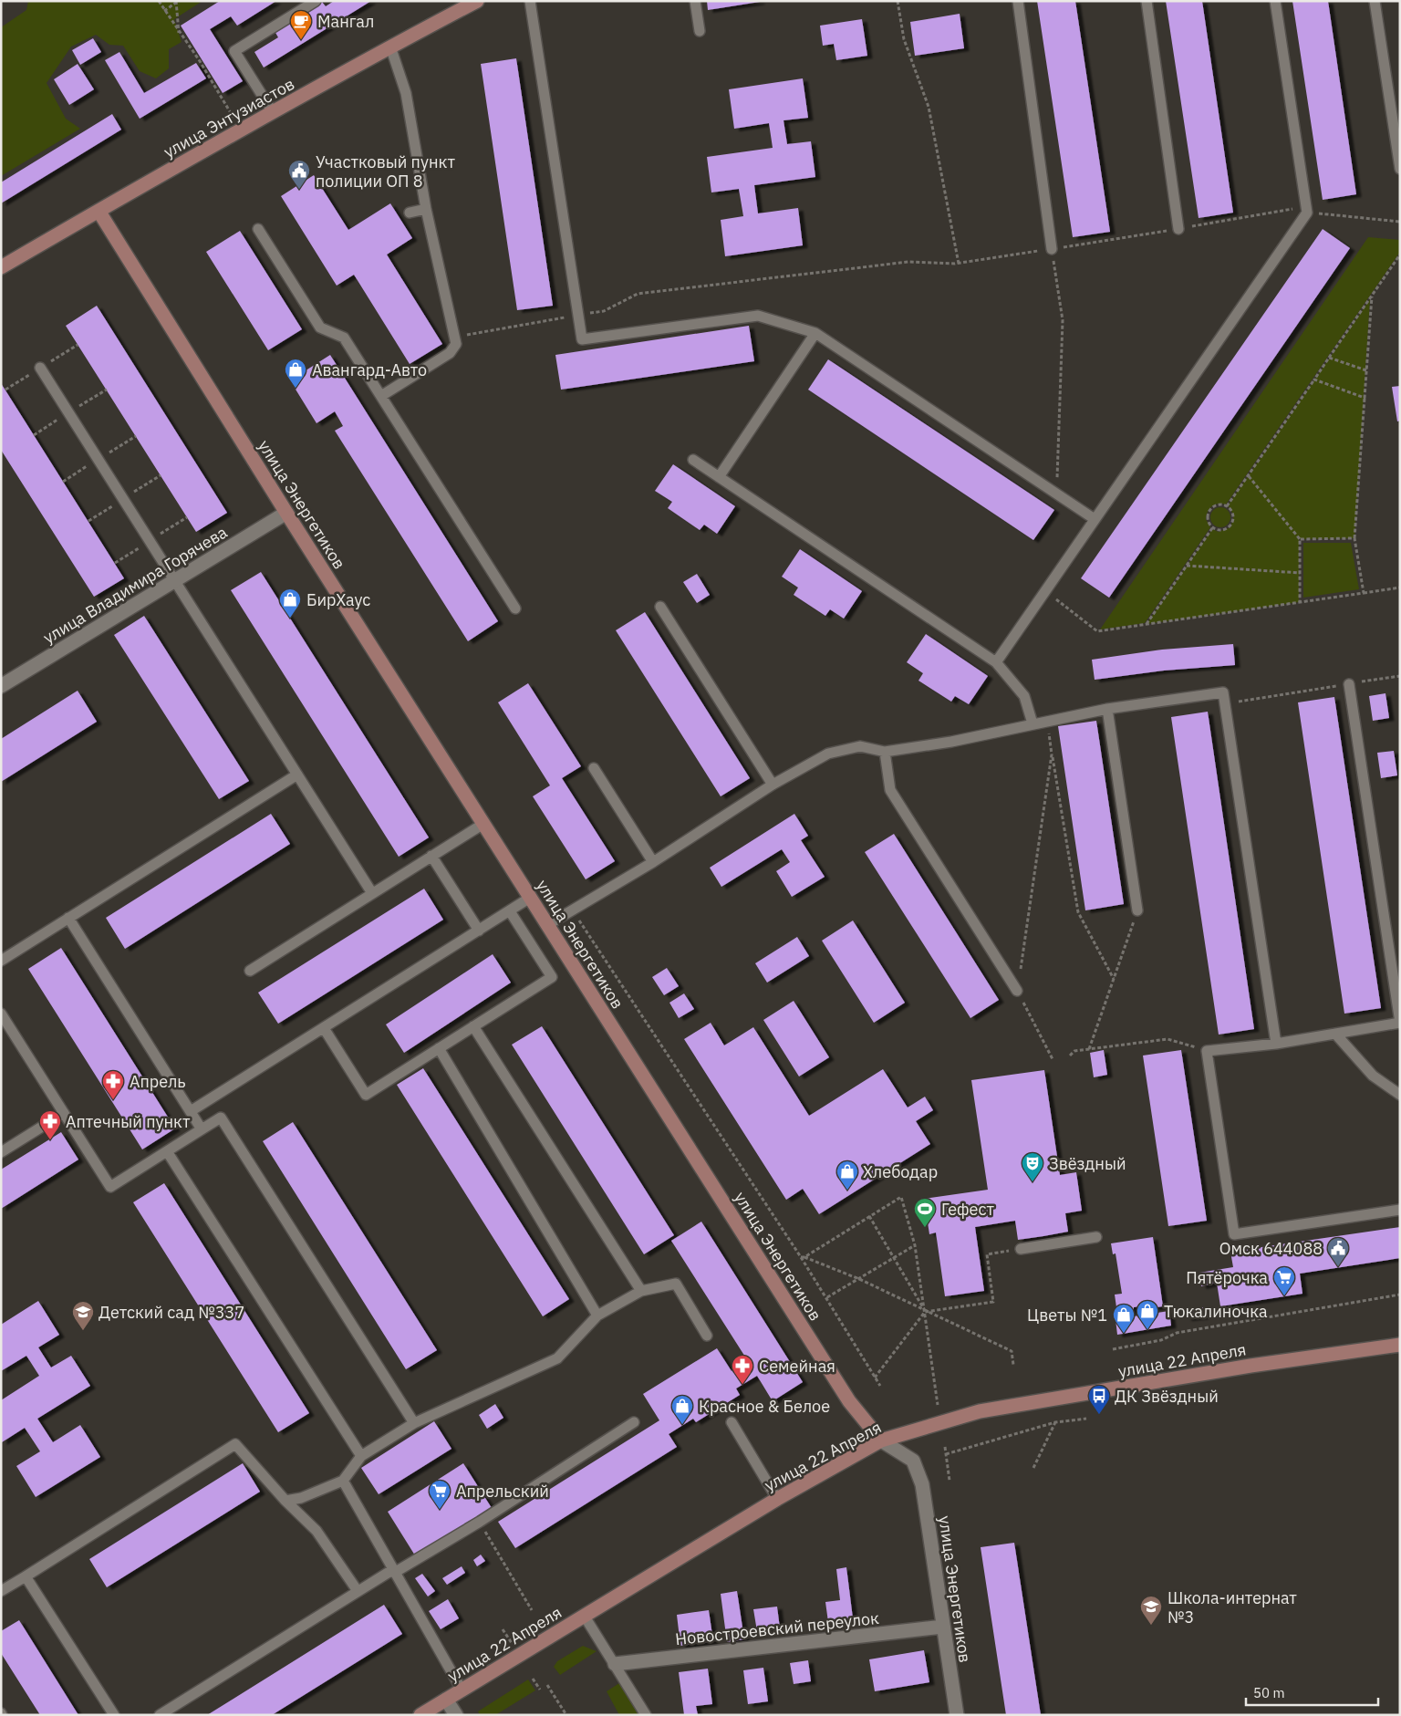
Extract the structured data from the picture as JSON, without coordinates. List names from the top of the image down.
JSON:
{
  "streets": {
    "main road": ["улица Энтузиастов", "улица Энергетиков", "улица 22 Апреля"],
    "street": ["улица Владимира Горячева", "Новостроевский переулок"]
  },
  "crossings": [
    ["улица Энтузиастов", "улица Энергетиков"],
    ["улица Энергетиков", "улица Владимира Горячева"],
    ["улица Энергетиков", "улица 22 Апреля"],
    ["улица Энергетиков", "Новостроевский переулок"]
  ],
  "places": {
    "cafe": ["Мангал"],
    "public building": ["Участковый пункт полиции ОП 8", "Омск 644088"],
    "shop": [
      "Авангард-Авто",
      "БирХаус",
      "Хлебодар",
      "Тюкалиночка",
      "Цветы №1",
      "Красное & Белое"
    ],
    "pharmacy": ["Апрель", "Аптечный пункт", "Семейная"],
    "theatre": ["Звёздный"],
    "sports": ["Гефест"],
    "supermarket": ["Пятёрочка", "Апрельский"],
    "school or university": ["Детский сад №337", "Школа-интернат №3"],
    "bus stop": ["ДК Звёздный"]
  },
  "scale_bar": "50 m"
}
